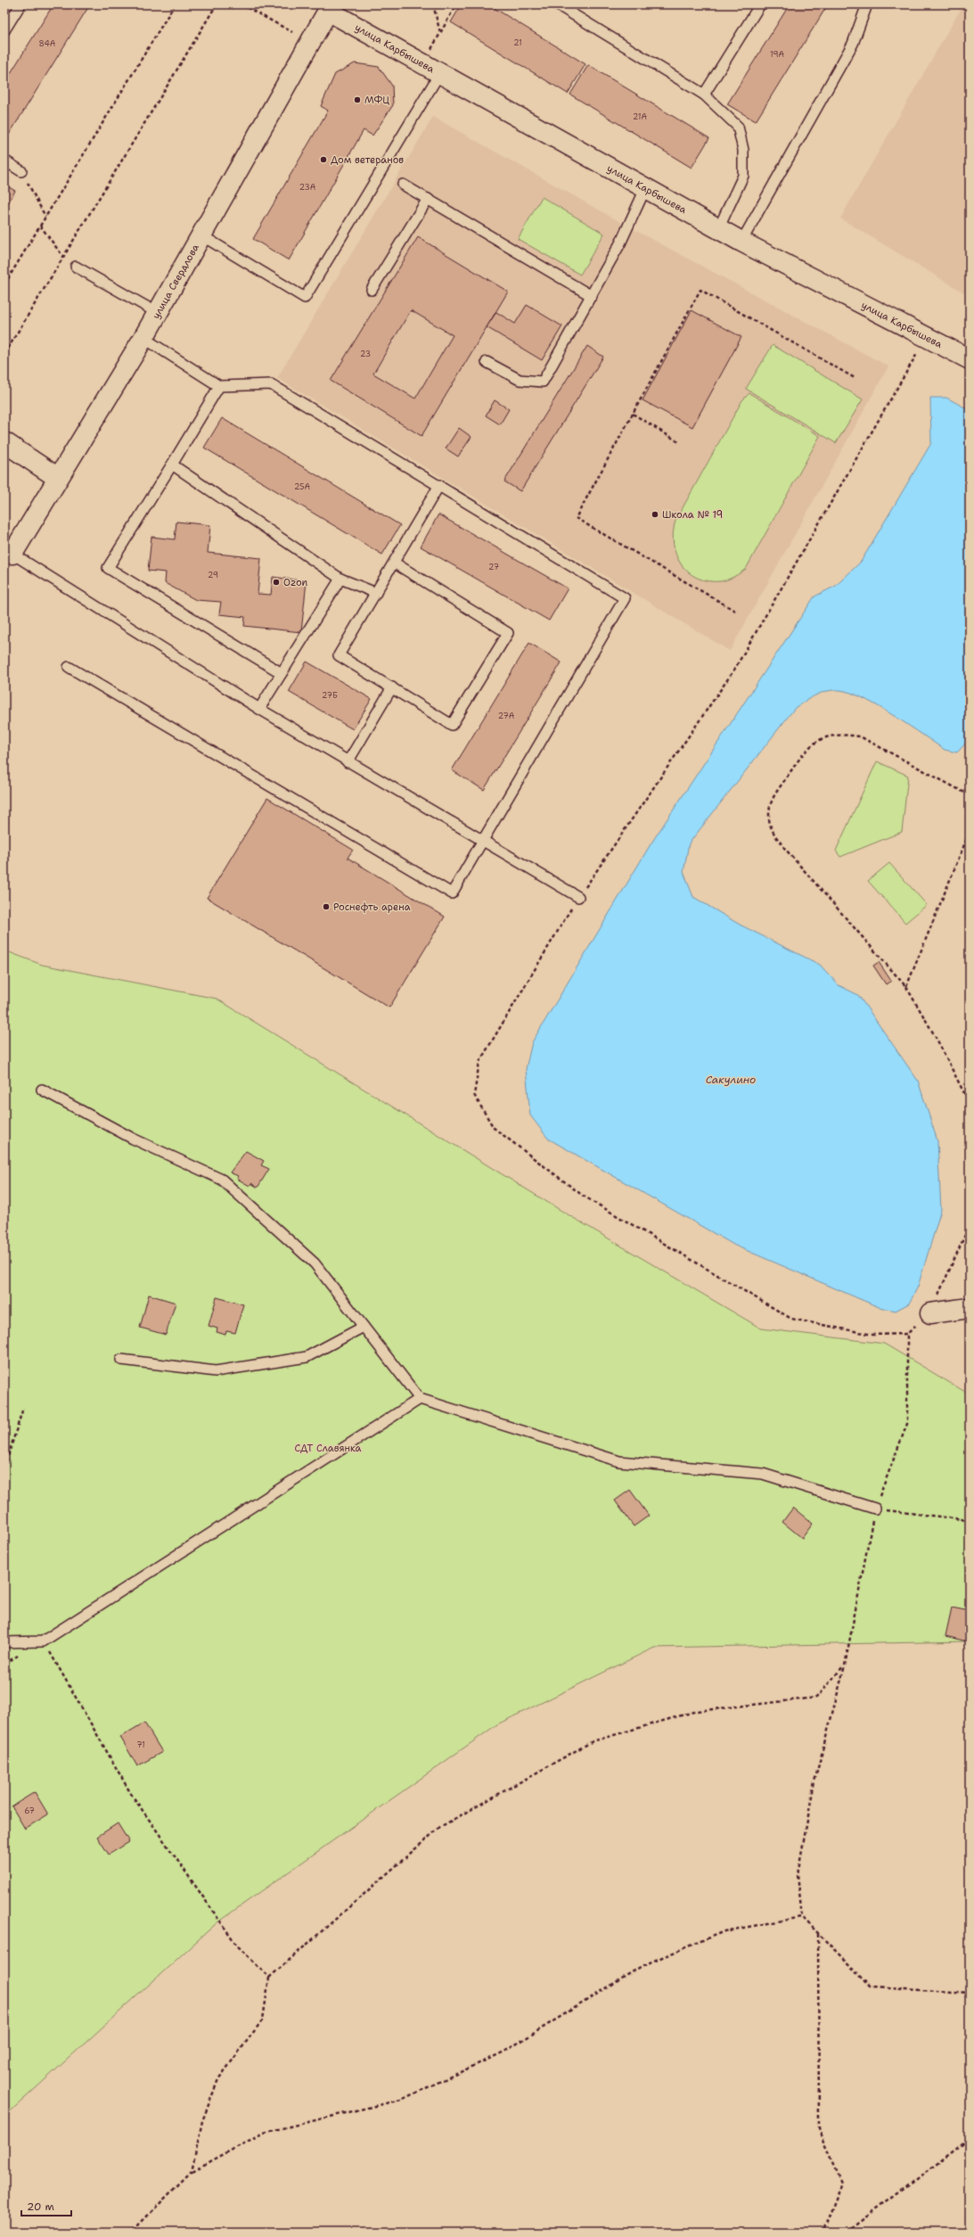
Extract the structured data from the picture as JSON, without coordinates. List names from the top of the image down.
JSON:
{
  "streets": {
    "street": ["улица Карбышева", "улица Свердлова"]
  },
  "crossings": [
    ["улица Карбышева", "улица Свердлова"]
  ],
  "water": ["Сакулино"],
  "parks": ["СДТ Славянка"],
  "places": [
    "МФЦ",
    "Дом ветеранов",
    "Школа № 19",
    "Ozon",
    "Роснефть арена"
  ],
  "house_numbers": [
    "21",
    "84А",
    "19А",
    "21А",
    "23А",
    "23",
    "25А",
    "27",
    "29",
    "27Б",
    "27А",
    "71",
    "67"
  ],
  "scale_bar": "20 m"
}
